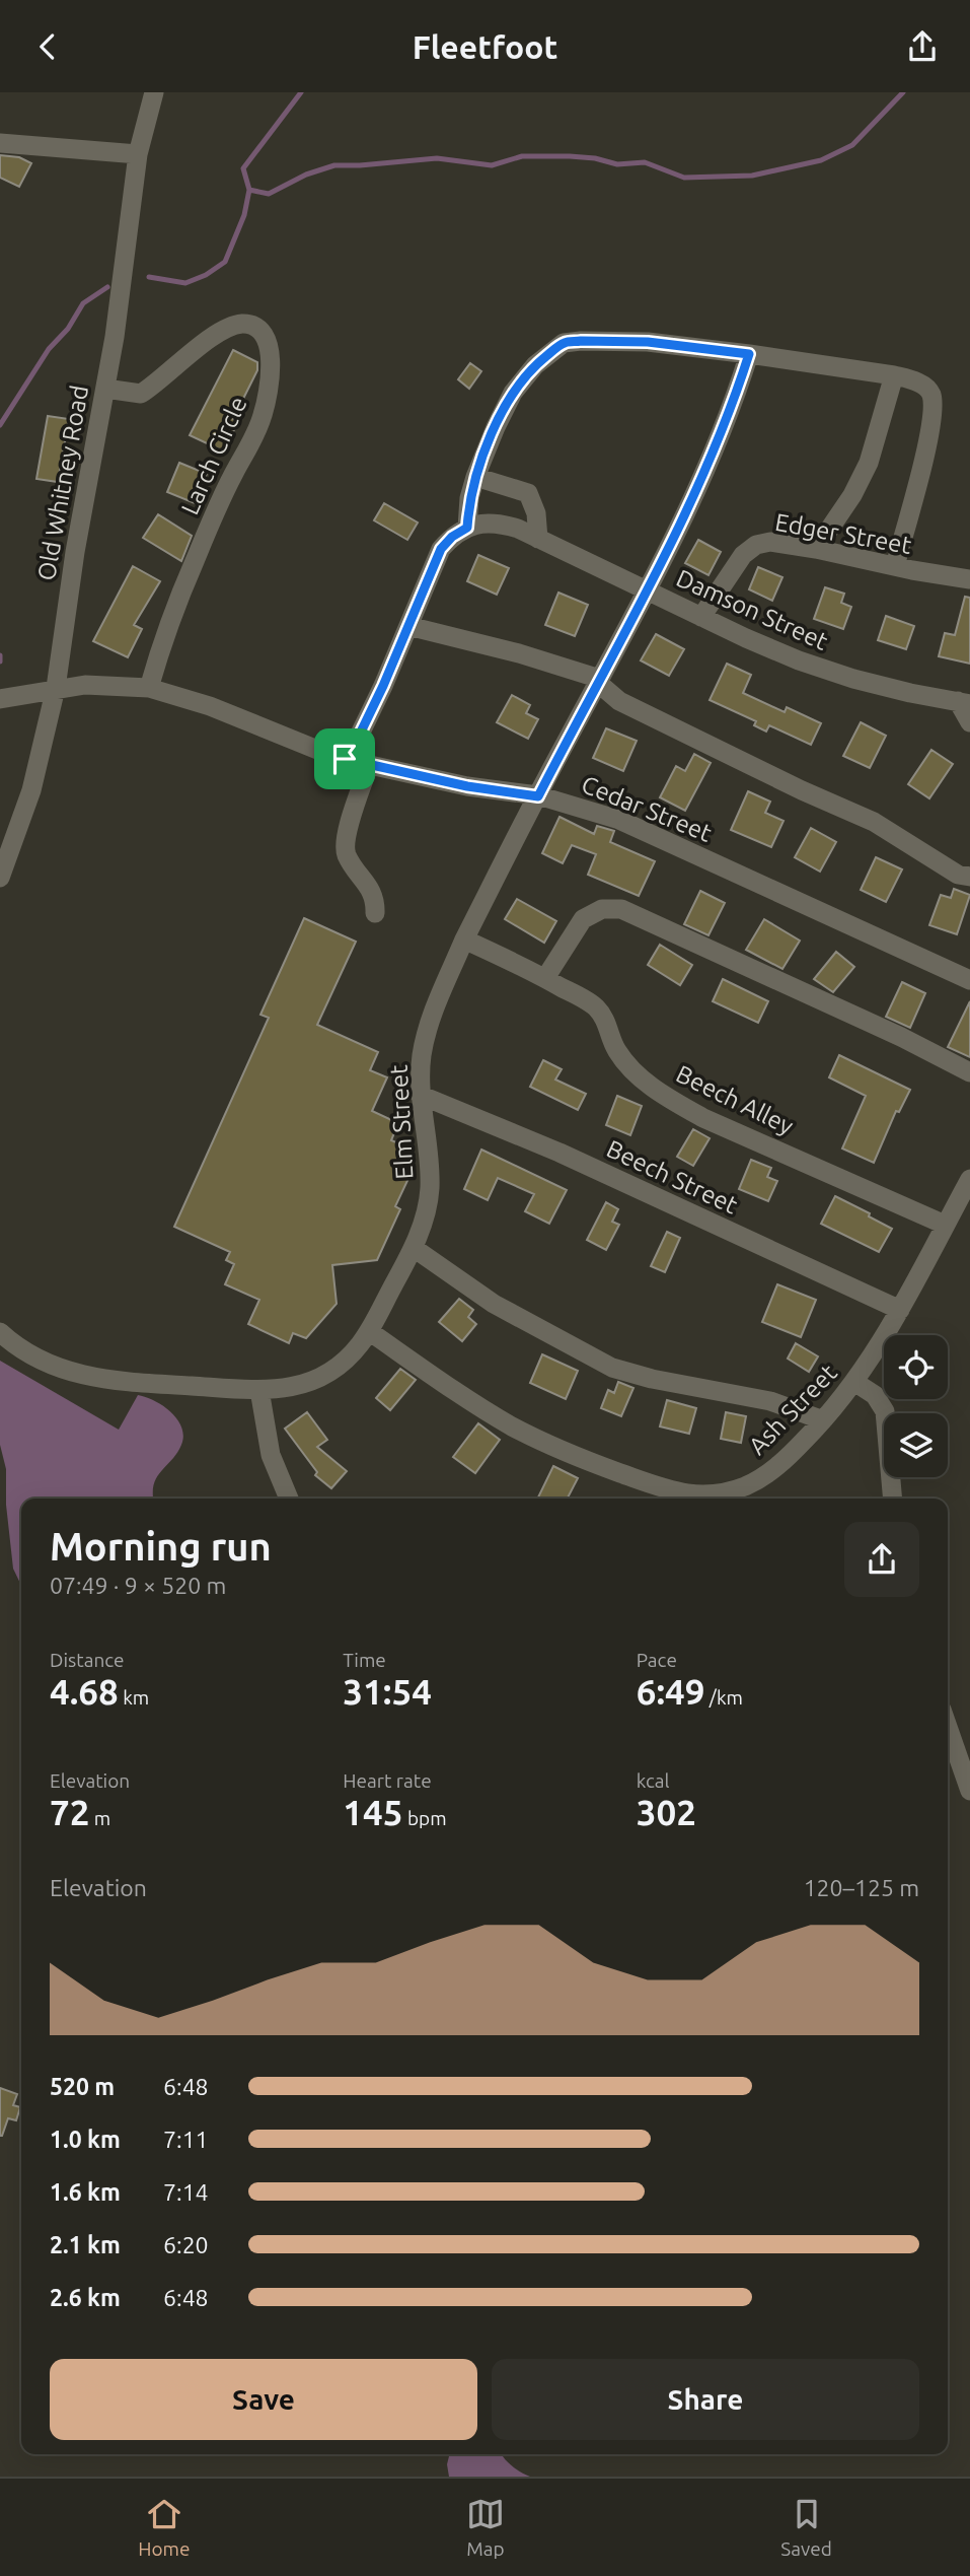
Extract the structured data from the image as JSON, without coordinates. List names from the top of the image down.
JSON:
{
  "streets": {
    "street": [
      "Larch Circle",
      "Old Whitney Road",
      "Edger Street",
      "Damson Street",
      "Cedar Street",
      "Beech Alley",
      "Elm Street",
      "Beech Street",
      "Ash Street"
    ]
  },
  "crossings": [
    ["Larch Circle", "Old Whitney Road"],
    ["Larch Circle", "Cedar Street"],
    ["Old Whitney Road", "Cedar Street"],
    ["Edger Street", "Damson Street"],
    ["Damson Street", "Elm Street"],
    ["Cedar Street", "Elm Street"],
    ["Beech Alley", "Elm Street"],
    ["Beech Alley", "Ash Street"],
    ["Elm Street", "Beech Street"],
    ["Elm Street", "Ash Street"],
    ["Beech Street", "Ash Street"]
  ],
  "page": {
    "header": "Fleetfoot",
    "heading": ["Morning run", "07:49 · 9 × 520 m"],
    "stats": [
      ["Distance", "4.68 km"],
      ["Time", "31:54"],
      ["Pace", "6:49 /km"],
      ["Elevation", "72 m"],
      ["Heart rate", "145 bpm"],
      ["kcal", "302"]
    ],
    "chart": ["Elevation", "120–125 m"],
    "list": [
      {
        "name": "520 m",
        "note": "6:48"
      },
      {
        "name": "1.0 km",
        "note": "7:11"
      },
      {
        "name": "1.6 km",
        "note": "7:14"
      },
      {
        "name": "2.1 km",
        "note": "6:20"
      },
      {
        "name": "2.6 km",
        "note": "6:48"
      }
    ],
    "buttons": ["Save", "Share"],
    "tabs": ["Home", "Map", "Saved"]
  }
}
